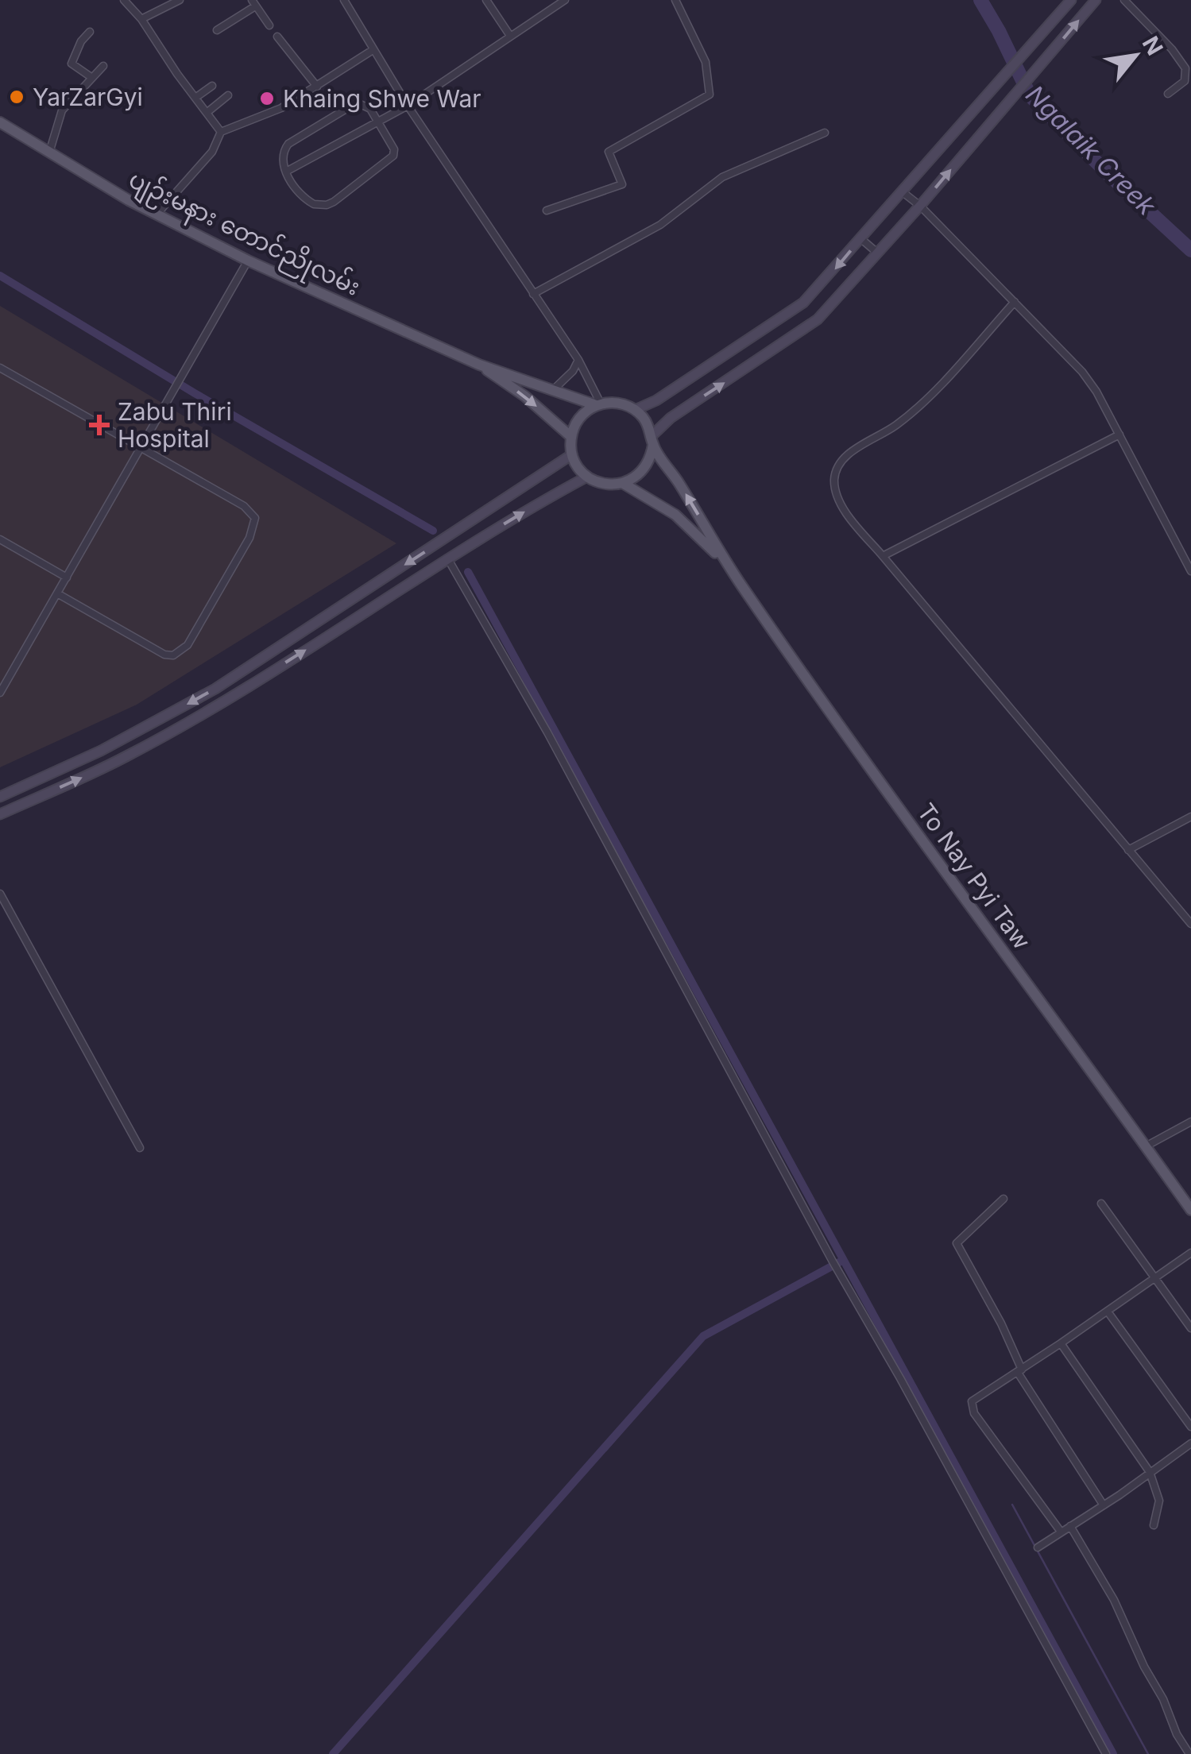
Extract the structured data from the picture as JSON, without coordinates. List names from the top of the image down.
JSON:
{
  "streets": {
    "main road": ["ပျဉ်းမနား တောင်ညိုလမ်း", "To Nay Pyi Taw"]
  },
  "water": ["Ngalaik Creek"],
  "places": {
    "other": ["YarZarGyi", "Khaing Shwe War"],
    "health": ["Zabu Thiri Hospital"]
  },
  "north": "top right"
}
